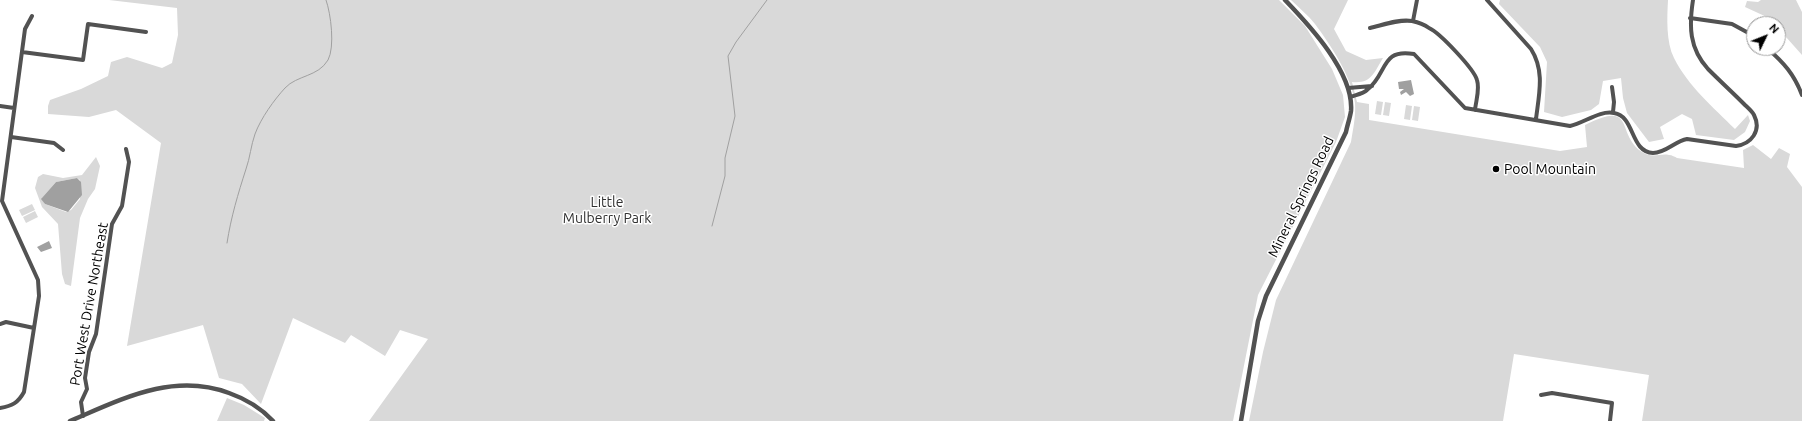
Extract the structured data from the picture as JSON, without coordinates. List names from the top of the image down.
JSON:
{
  "streets": {
    "street": ["Mineral Springs Road", "Port West Drive Northeast"]
  },
  "parks": ["Little Mulberry Park"],
  "places": ["Pool Mountain"],
  "north": "top right"
}
